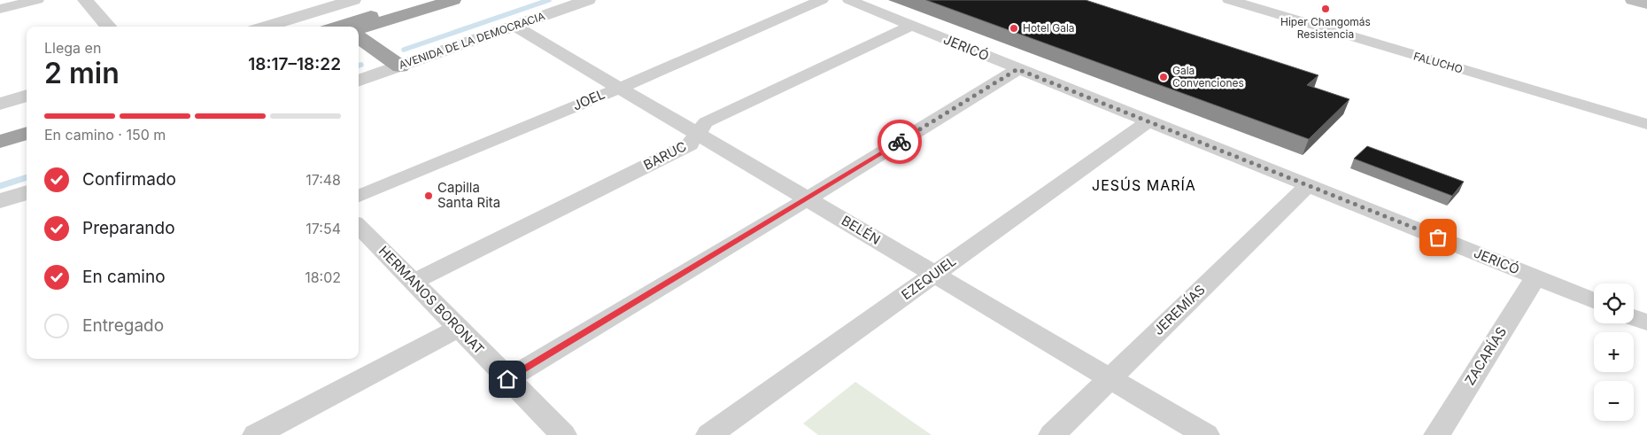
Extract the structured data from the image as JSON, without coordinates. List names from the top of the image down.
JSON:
{
  "streets": {
    "street": [
      "AVENIDA DE LA DEMOCRACIA",
      "JERICÓ",
      "FALUCHO",
      "JOEL",
      "BARUC",
      "BELÉN",
      "EZEQUIEL",
      "HERMANOS BORONAT",
      "JEREMÍAS",
      "ZACARÍAS"
    ]
  },
  "crossings": [
    ["AVENIDA DE LA DEMOCRACIA", "BELÉN"],
    ["JERICÓ", "BARUC"],
    ["JERICÓ", "EZEQUIEL"],
    ["JERICÓ", "JEREMÍAS"],
    ["JERICÓ", "ZACARÍAS"],
    ["JOEL", "BELÉN"],
    ["BARUC", "BELÉN"],
    ["BARUC", "HERMANOS BORONAT"],
    ["BELÉN", "EZEQUIEL"],
    ["BELÉN", "JEREMÍAS"]
  ],
  "districts": ["JESÚS MARÍA"],
  "places": [
    "Hiper Changomás Resistencia",
    "Hotel Gala",
    "Gala Convenciones",
    "Capilla Santa Rita"
  ],
  "page": {
    "heading": ["2 min", "Llega en", "18:17–18:22"],
    "bar": "En camino · 150 m",
    "list": [
      ["Confirmado", "17:48"],
      ["Preparando", "17:54"],
      ["En camino", "18:02"],
      "Entregado"
    ],
    "map_buttons": ["+", "−"]
  }
}
